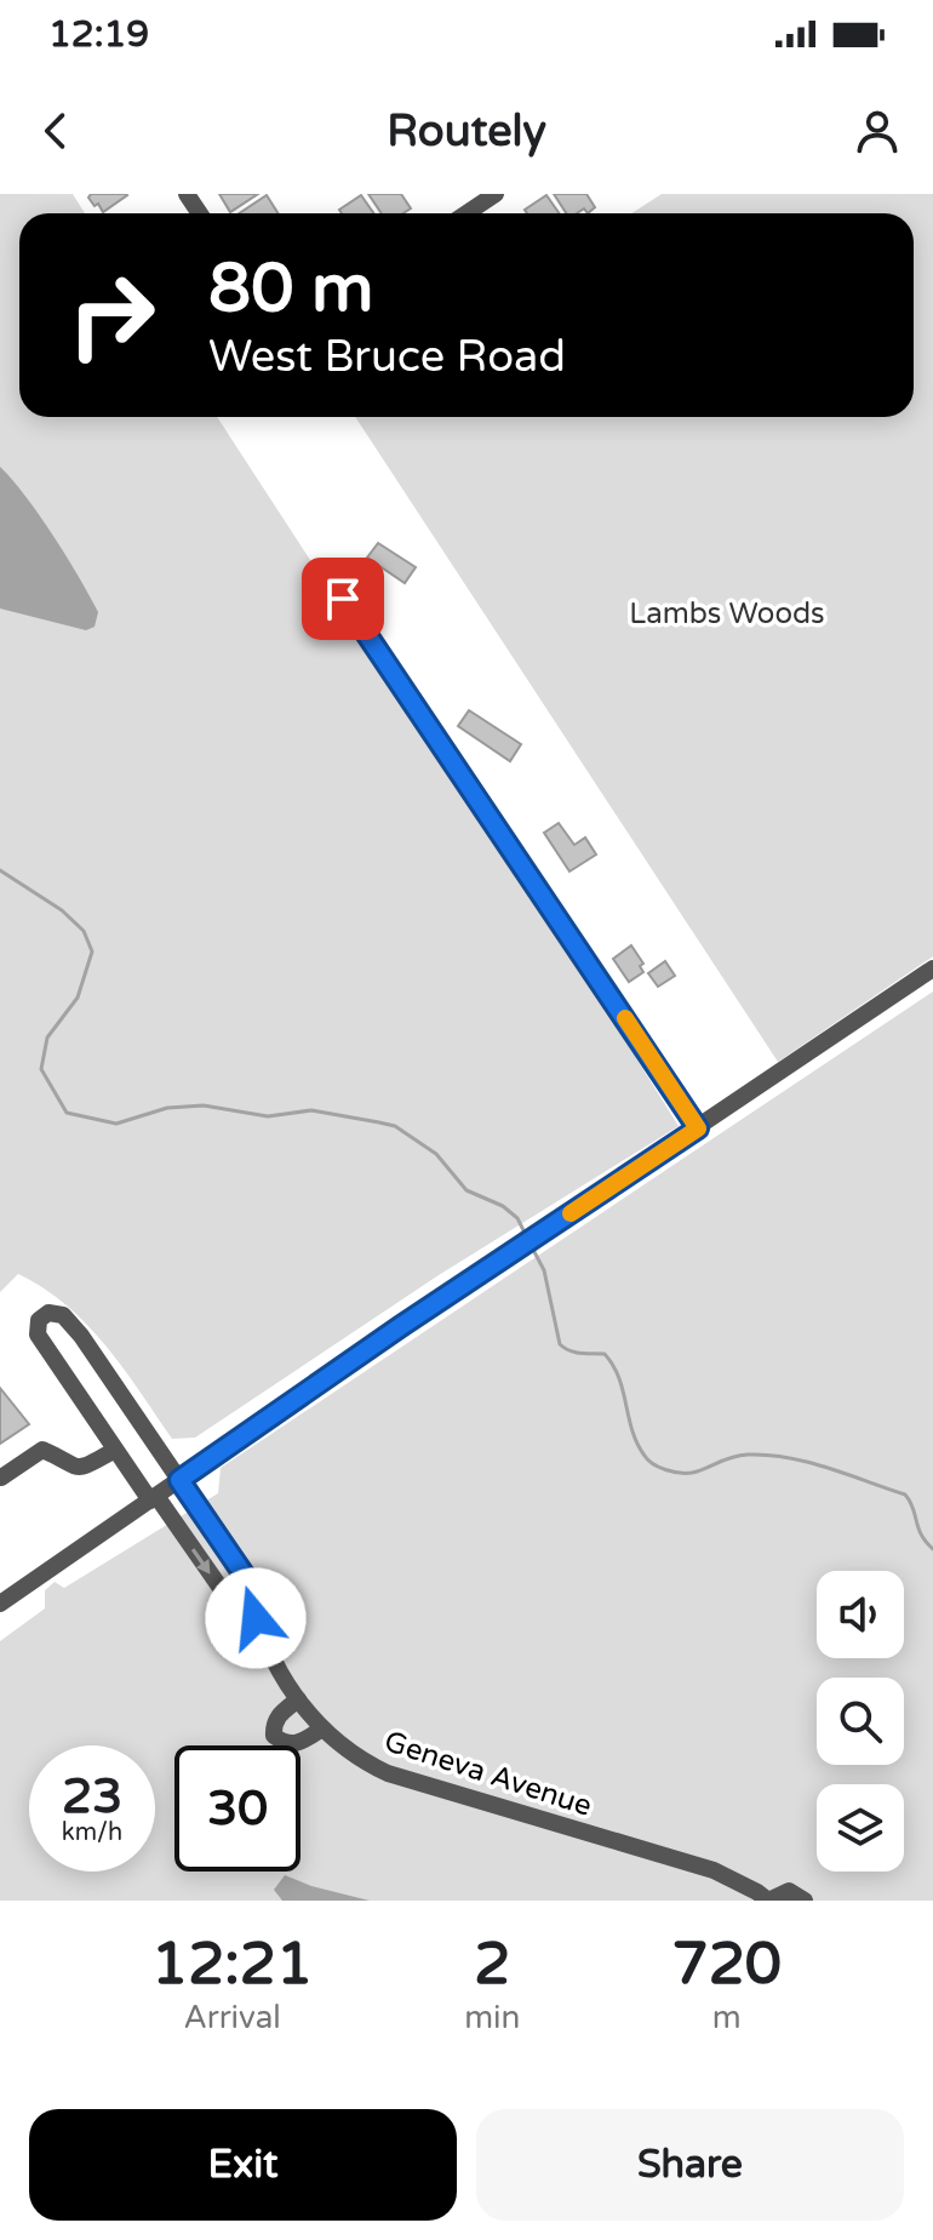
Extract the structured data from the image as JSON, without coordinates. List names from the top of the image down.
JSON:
{
  "streets": {
    "street": ["Geneva Avenue"]
  },
  "parks": ["Lambs Woods"],
  "page": {
    "status": "12:19",
    "header": "Routely",
    "turn": ["80 m", "West Bruce Road"],
    "speed": "23 km/h",
    "limit": "30",
    "eta": [
      "12:21",
      "Arrival",
      "2",
      "min",
      "720",
      "m"
    ],
    "buttons": ["Exit", "Share"]
  }
}
